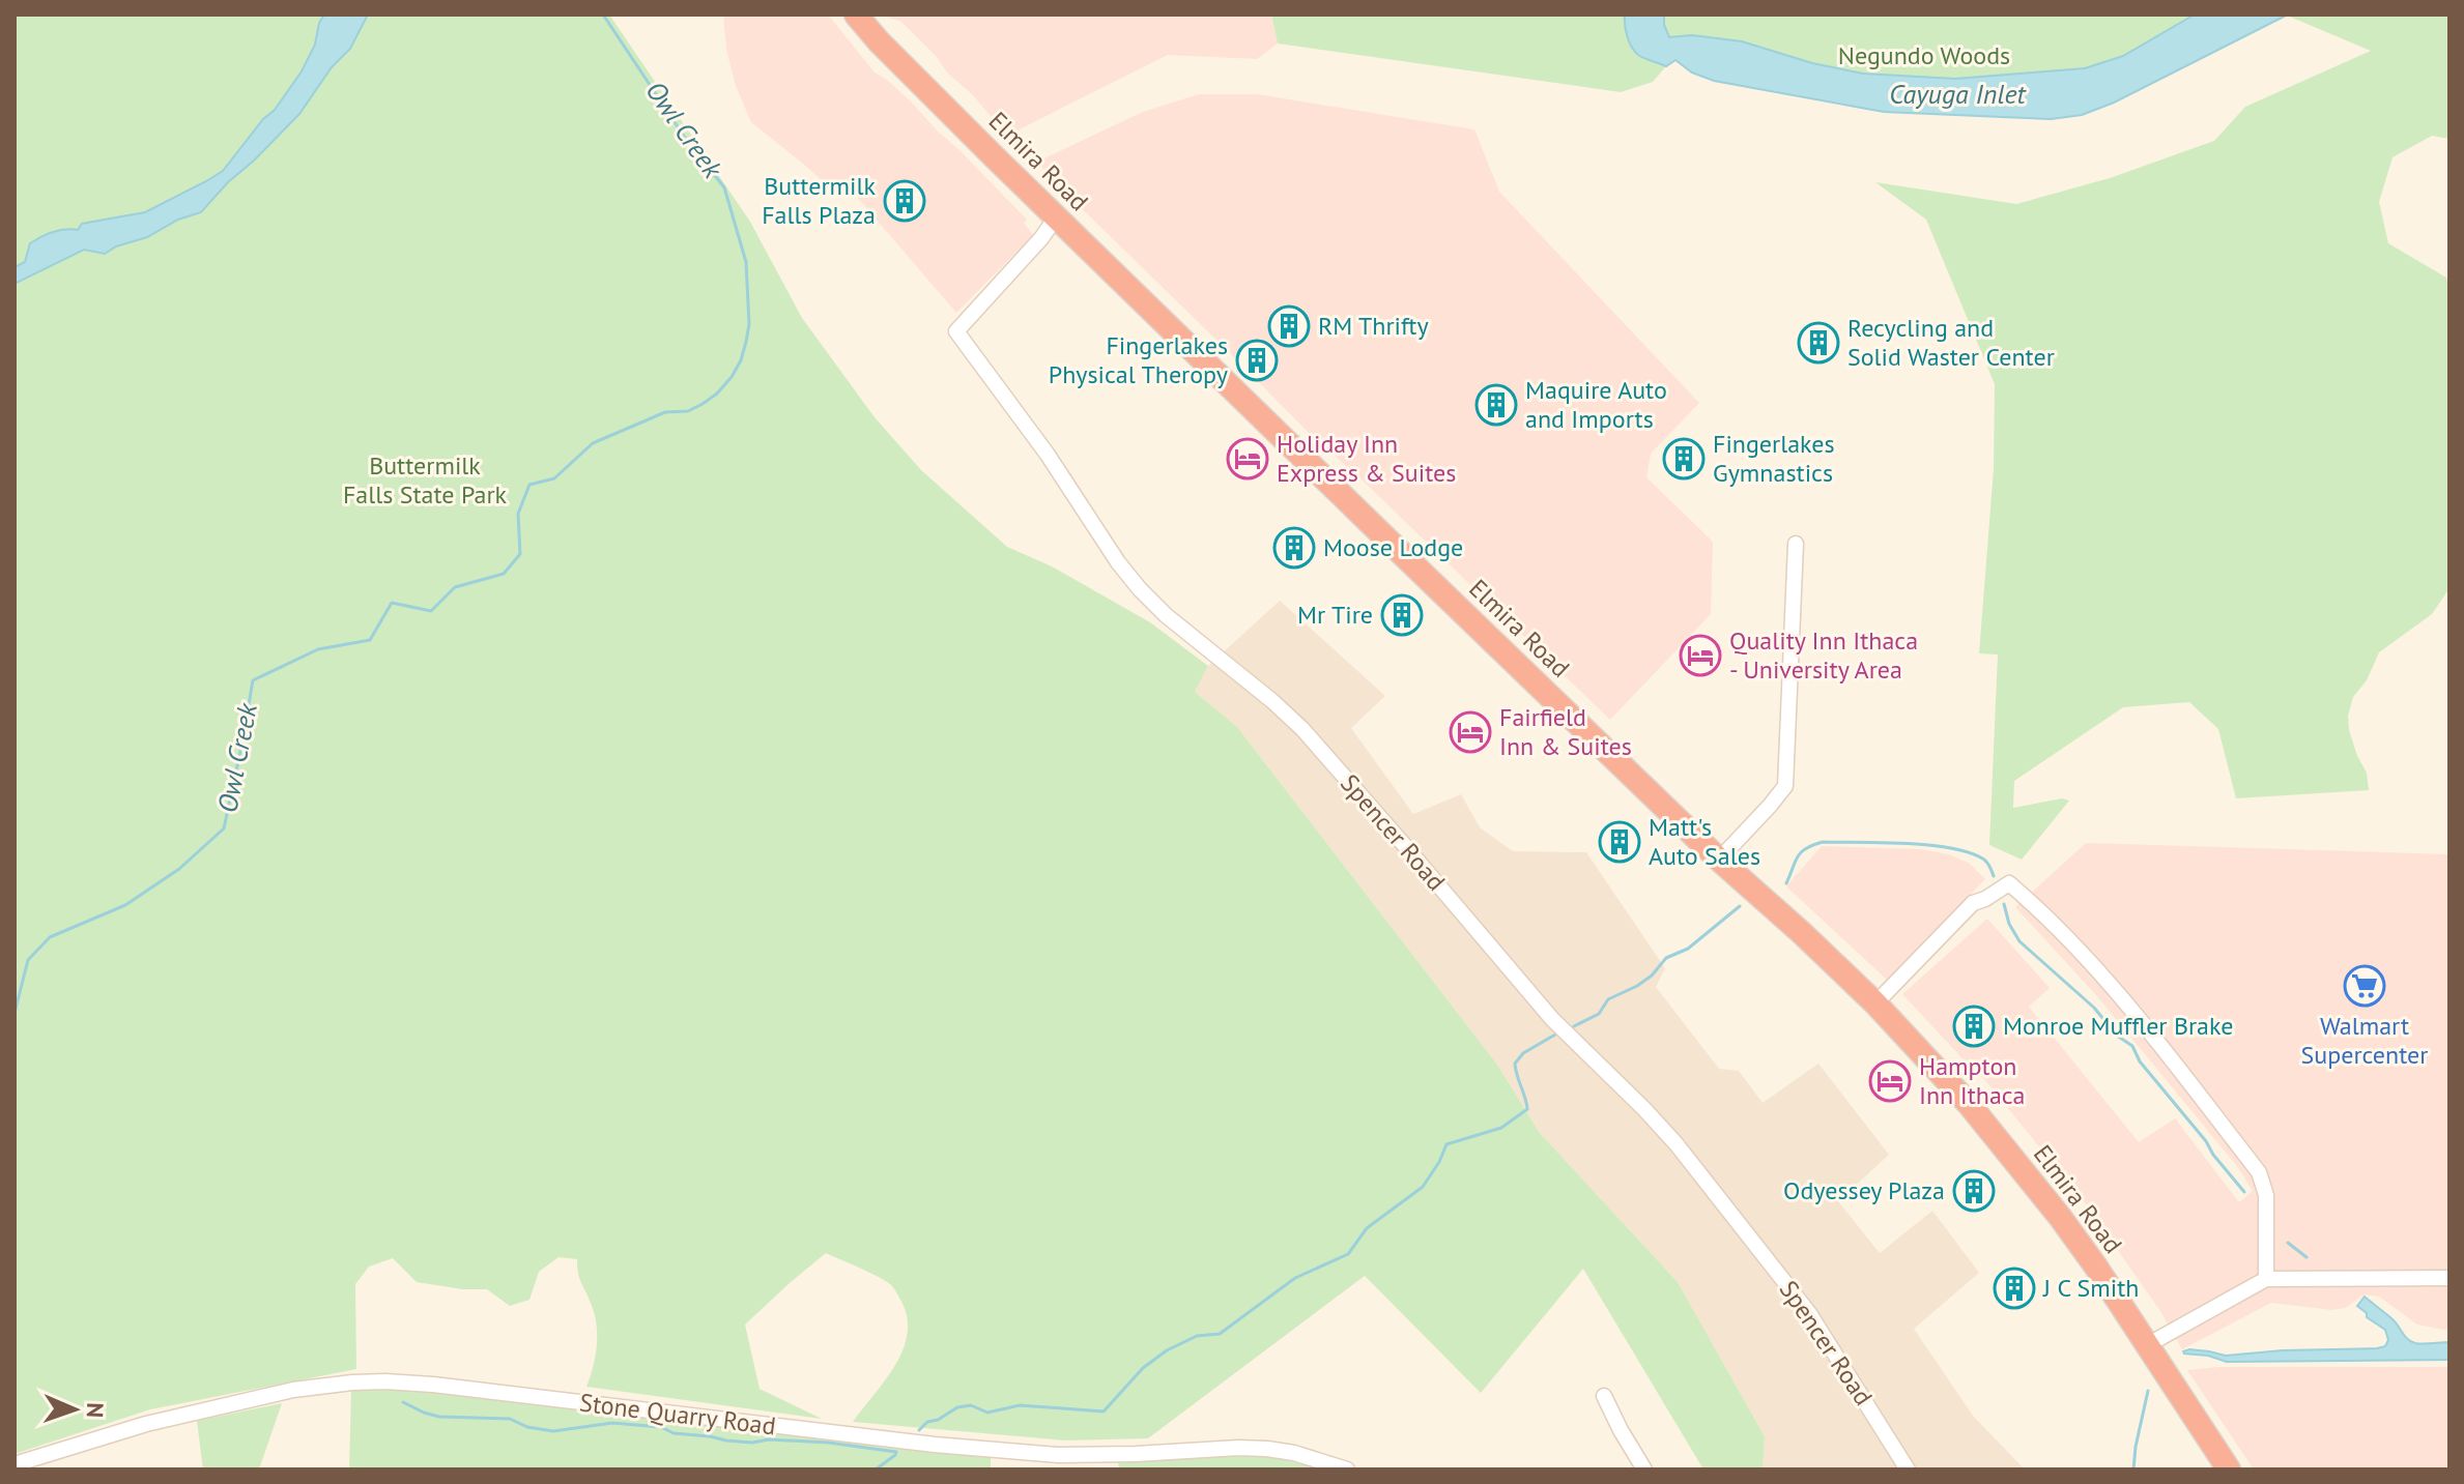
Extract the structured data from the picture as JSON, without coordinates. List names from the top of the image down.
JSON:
{
  "streets": {
    "highway": ["Elmira Road"],
    "street": ["Spencer Road", "Stone Quarry Road"]
  },
  "crossings": [
    ["Elmira Road", "Spencer Road"]
  ],
  "water": ["Cayuga Inlet", "Owl Creek"],
  "parks": ["Negundo Woods", "Buttermilk Falls State Park"],
  "places": {
    "building": [
      "Buttermilk Falls Plaza",
      "RM Thrifty",
      "Recycling and Solid Waster Center",
      "Fingerlakes Physical Theropy",
      "Maquire Auto and Imports",
      "Fingerlakes Gymnastics",
      "Moose Lodge",
      "Mr Tire",
      "Matt's Auto Sales",
      "Monroe Muffler Brake",
      "Odyessey Plaza",
      "J C Smith"
    ],
    "hotel": [
      "Holiday Inn Express & Suites",
      "Quality Inn Ithaca - University Area",
      "Fairfield Inn & Suites",
      "Hampton Inn Ithaca"
    ],
    "supermarket": ["Walmart Supercenter"]
  },
  "north": "right"
}
